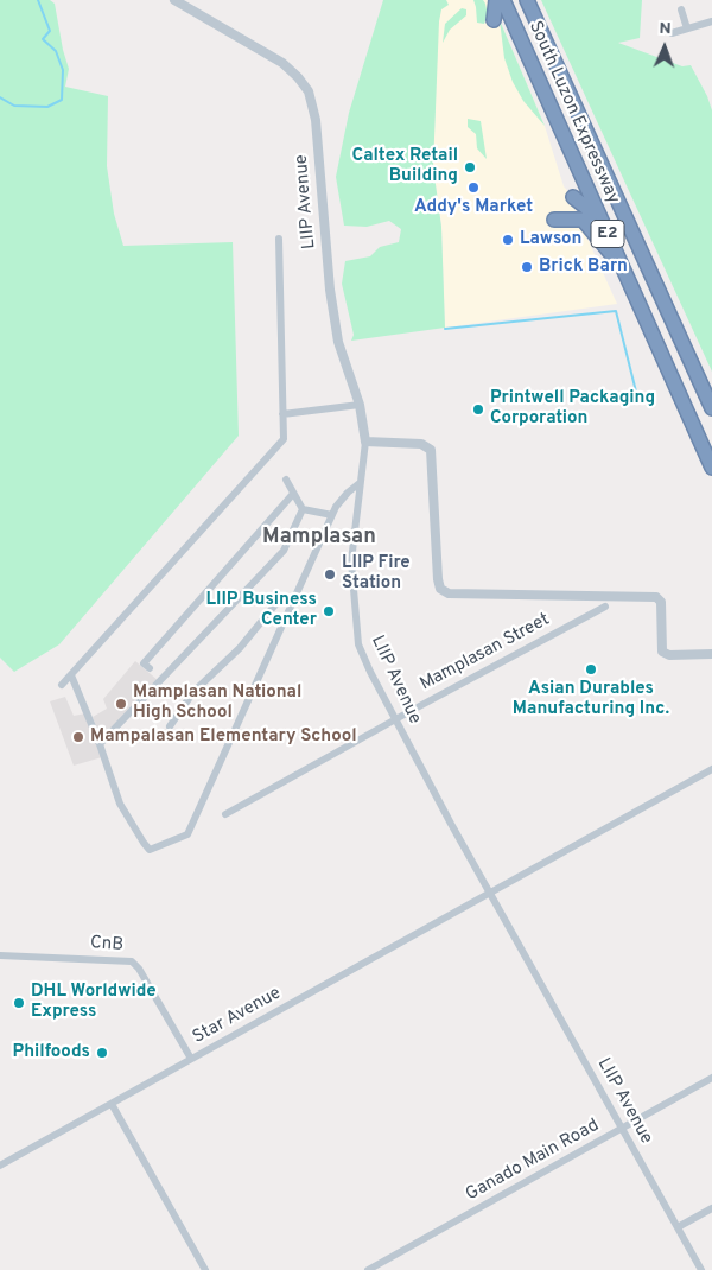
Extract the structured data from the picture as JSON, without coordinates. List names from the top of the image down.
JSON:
{
  "streets": {
    "highway": ["South Luzon Expressway", "E2"],
    "street": [
      "LIIP Avenue",
      "Mamplasan Street",
      "CnB",
      "Star Avenue",
      "Ganado Main Road"
    ]
  },
  "crossings": [
    ["LIIP Avenue", "Mamplasan Street"],
    ["LIIP Avenue", "Star Avenue"],
    ["LIIP Avenue", "Ganado Main Road"],
    ["CnB", "Star Avenue"]
  ],
  "districts": ["Mamplasan"],
  "places": [
    "Caltex Retail Building",
    "Addy's Market",
    "Lawson",
    "Brick Barn",
    "Printwell Packaging Corporation",
    "LIIP Fire Station",
    "LIIP Business Center",
    "Asian Durables Manufacturing Inc.",
    "Mamplasan National High School",
    "Mampalasan Elementary School",
    "DHL Worldwide Express",
    "Philfoods"
  ],
  "north": "top"
}
